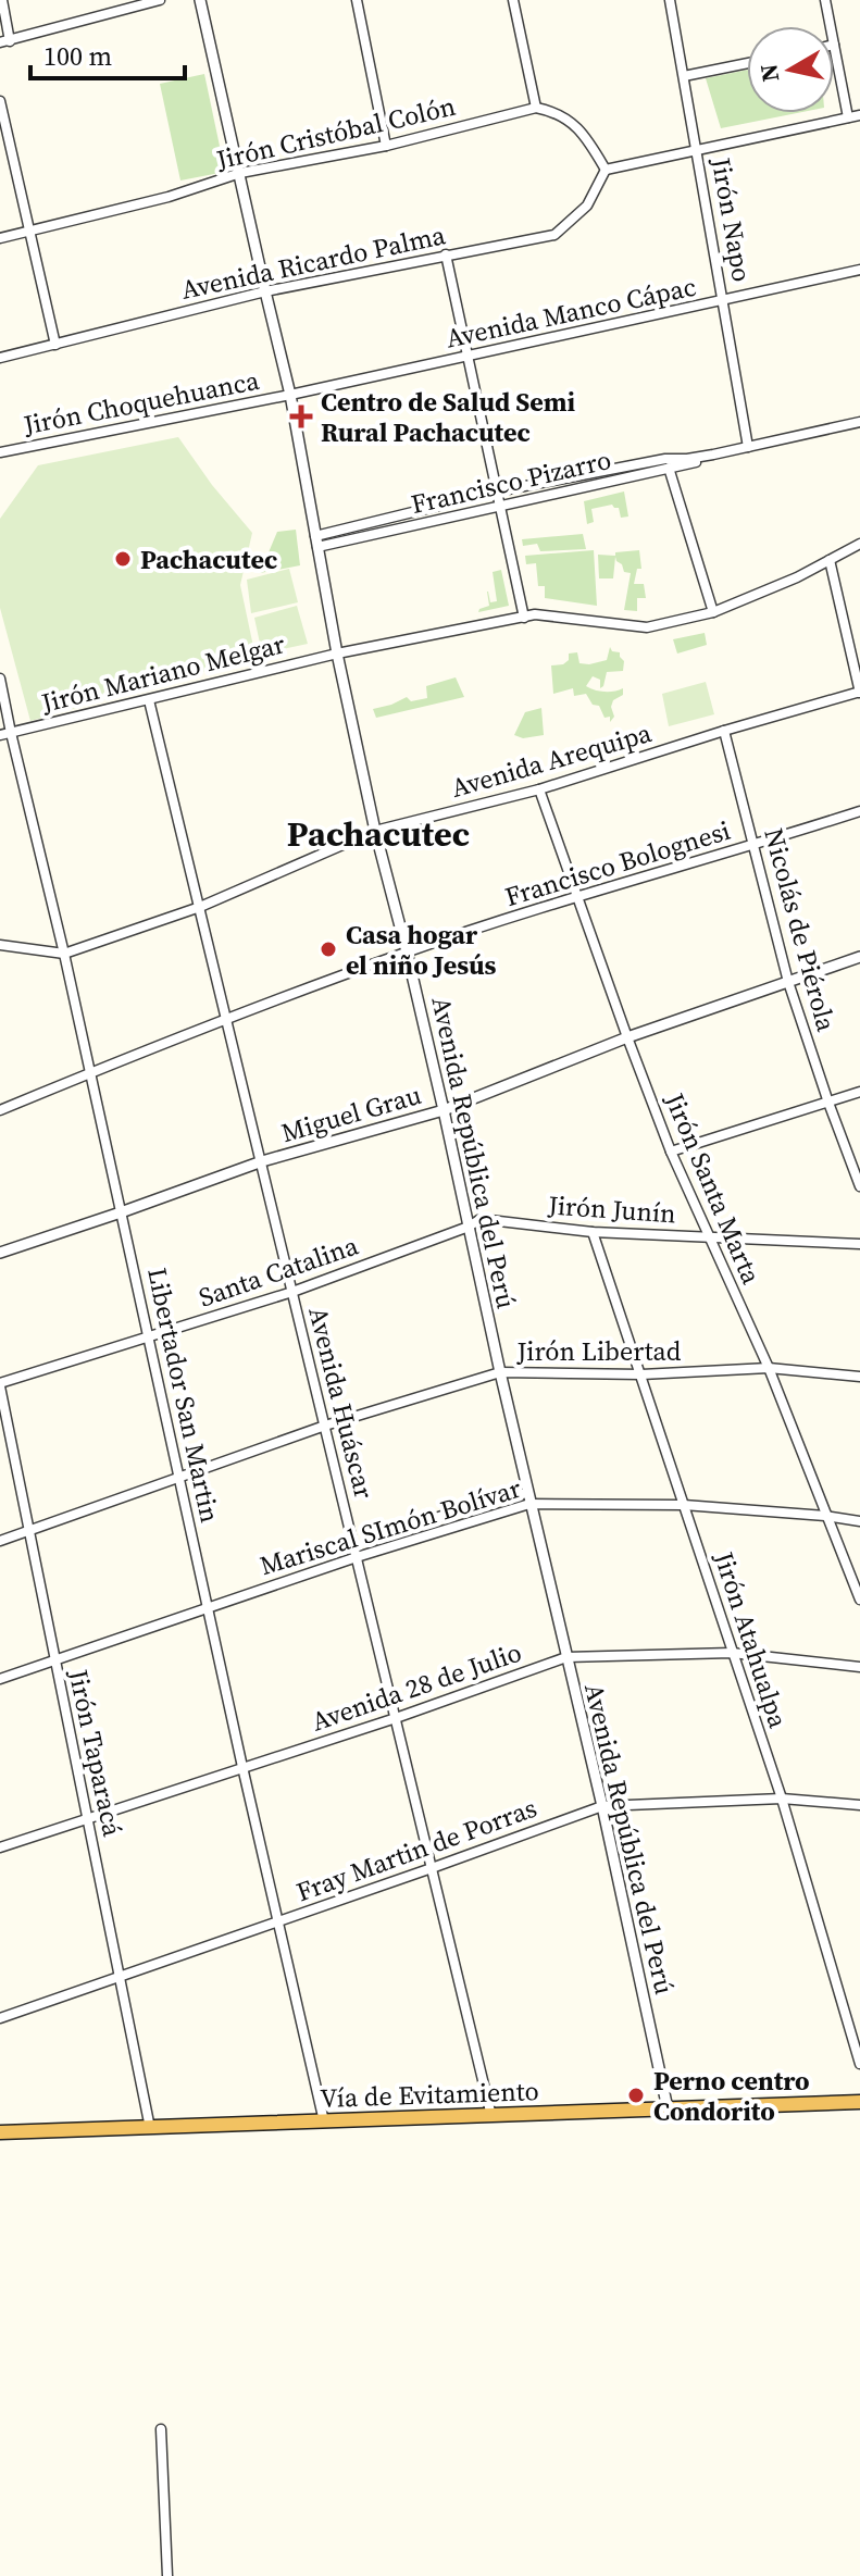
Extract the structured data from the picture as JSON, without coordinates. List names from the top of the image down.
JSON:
{
  "streets": {
    "highway": ["Vía de Evitamiento"],
    "street": [
      "Jirón Cristóbal Colón",
      "Jirón Napo",
      "Avenida Ricardo Palma",
      "Avenida Manco Cápac",
      "Jirón Choquehuanca",
      "Francisco Pizarro",
      "Jirón Mariano Melgar",
      "Avenida Arequipa",
      "Francisco Bolognesi",
      "Nicolás de Piérola",
      "Miguel Grau",
      "Avenida República del Perú",
      "Jirón Santa Marta",
      "Jirón Junín",
      "Santa Catalina",
      "Jirón Libertad",
      "Libertador San Martin",
      "Avenida Huáscar",
      "Mariscal SImón Bolívar",
      "Jirón Atahualpa",
      "Avenida 28 de Julio",
      "Jirón Taparacá",
      "Fray Martin de Porras"
    ]
  },
  "crossings": [
    ["Jirón Cristóbal Colón", "Avenida República del Perú"],
    ["Jirón Napo", "Avenida Manco Cápac"],
    ["Jirón Napo", "Francisco Pizarro"],
    ["Avenida Ricardo Palma", "Avenida República del Perú"],
    ["Avenida Manco Cápac", "Jirón Choquehuanca"],
    ["Avenida Manco Cápac", "Avenida República del Perú"],
    ["Jirón Choquehuanca", "Avenida República del Perú"],
    ["Francisco Pizarro", "Avenida República del Perú"],
    ["Jirón Mariano Melgar", "Avenida República del Perú"],
    ["Jirón Mariano Melgar", "Libertador San Martin"],
    ["Jirón Mariano Melgar", "Avenida Huáscar"],
    ["Avenida Arequipa", "Nicolás de Piérola"],
    ["Avenida Arequipa", "Avenida República del Perú"],
    ["Avenida Arequipa", "Jirón Santa Marta"],
    ["Avenida Arequipa", "Libertador San Martin"],
    ["Avenida Arequipa", "Avenida Huáscar"],
    ["Francisco Bolognesi", "Nicolás de Piérola"],
    ["Francisco Bolognesi", "Avenida República del Perú"],
    ["Francisco Bolognesi", "Jirón Santa Marta"],
    ["Francisco Bolognesi", "Libertador San Martin"],
    ["Francisco Bolognesi", "Avenida Huáscar"],
    ["Nicolás de Piérola", "Miguel Grau"],
    ["Miguel Grau", "Avenida República del Perú"],
    ["Miguel Grau", "Jirón Santa Marta"],
    ["Miguel Grau", "Libertador San Martin"],
    ["Miguel Grau", "Avenida Huáscar"],
    ["Avenida República del Perú", "Jirón Junín"],
    ["Avenida República del Perú", "Santa Catalina"],
    ["Avenida República del Perú", "Jirón Libertad"],
    ["Avenida República del Perú", "Mariscal SImón Bolívar"],
    ["Avenida República del Perú", "Avenida 28 de Julio"],
    ["Avenida República del Perú", "Fray Martin de Porras"],
    ["Avenida República del Perú", "Vía de Evitamiento"],
    ["Jirón Santa Marta", "Jirón Junín"],
    ["Jirón Santa Marta", "Jirón Libertad"],
    ["Jirón Santa Marta", "Mariscal SImón Bolívar"],
    ["Jirón Junín", "Santa Catalina"],
    ["Jirón Junín", "Jirón Atahualpa"],
    ["Santa Catalina", "Libertador San Martin"],
    ["Santa Catalina", "Avenida Huáscar"],
    ["Santa Catalina", "Jirón Taparacá"],
    ["Jirón Libertad", "Libertador San Martin"],
    ["Jirón Libertad", "Avenida Huáscar"],
    ["Jirón Libertad", "Jirón Atahualpa"],
    ["Jirón Libertad", "Jirón Taparacá"],
    ["Libertador San Martin", "Mariscal SImón Bolívar"],
    ["Libertador San Martin", "Avenida 28 de Julio"],
    ["Libertador San Martin", "Fray Martin de Porras"],
    ["Libertador San Martin", "Vía de Evitamiento"],
    ["Avenida Huáscar", "Mariscal SImón Bolívar"],
    ["Avenida Huáscar", "Avenida 28 de Julio"],
    ["Avenida Huáscar", "Fray Martin de Porras"],
    ["Avenida Huáscar", "Vía de Evitamiento"],
    ["Mariscal SImón Bolívar", "Jirón Atahualpa"],
    ["Mariscal SImón Bolívar", "Jirón Taparacá"],
    ["Jirón Atahualpa", "Avenida 28 de Julio"],
    ["Jirón Atahualpa", "Fray Martin de Porras"],
    ["Avenida 28 de Julio", "Jirón Taparacá"],
    ["Jirón Taparacá", "Fray Martin de Porras"],
    ["Jirón Taparacá", "Vía de Evitamiento"]
  ],
  "districts": ["Pachacutec"],
  "places": {
    "health": ["Centro de Salud Semi Rural Pachacutec"],
    "other": ["Pachacutec", "Casa hogar el niño Jesús", "Perno centro Condorito"]
  },
  "scale_bar": "100 m",
  "north": "left"
}
